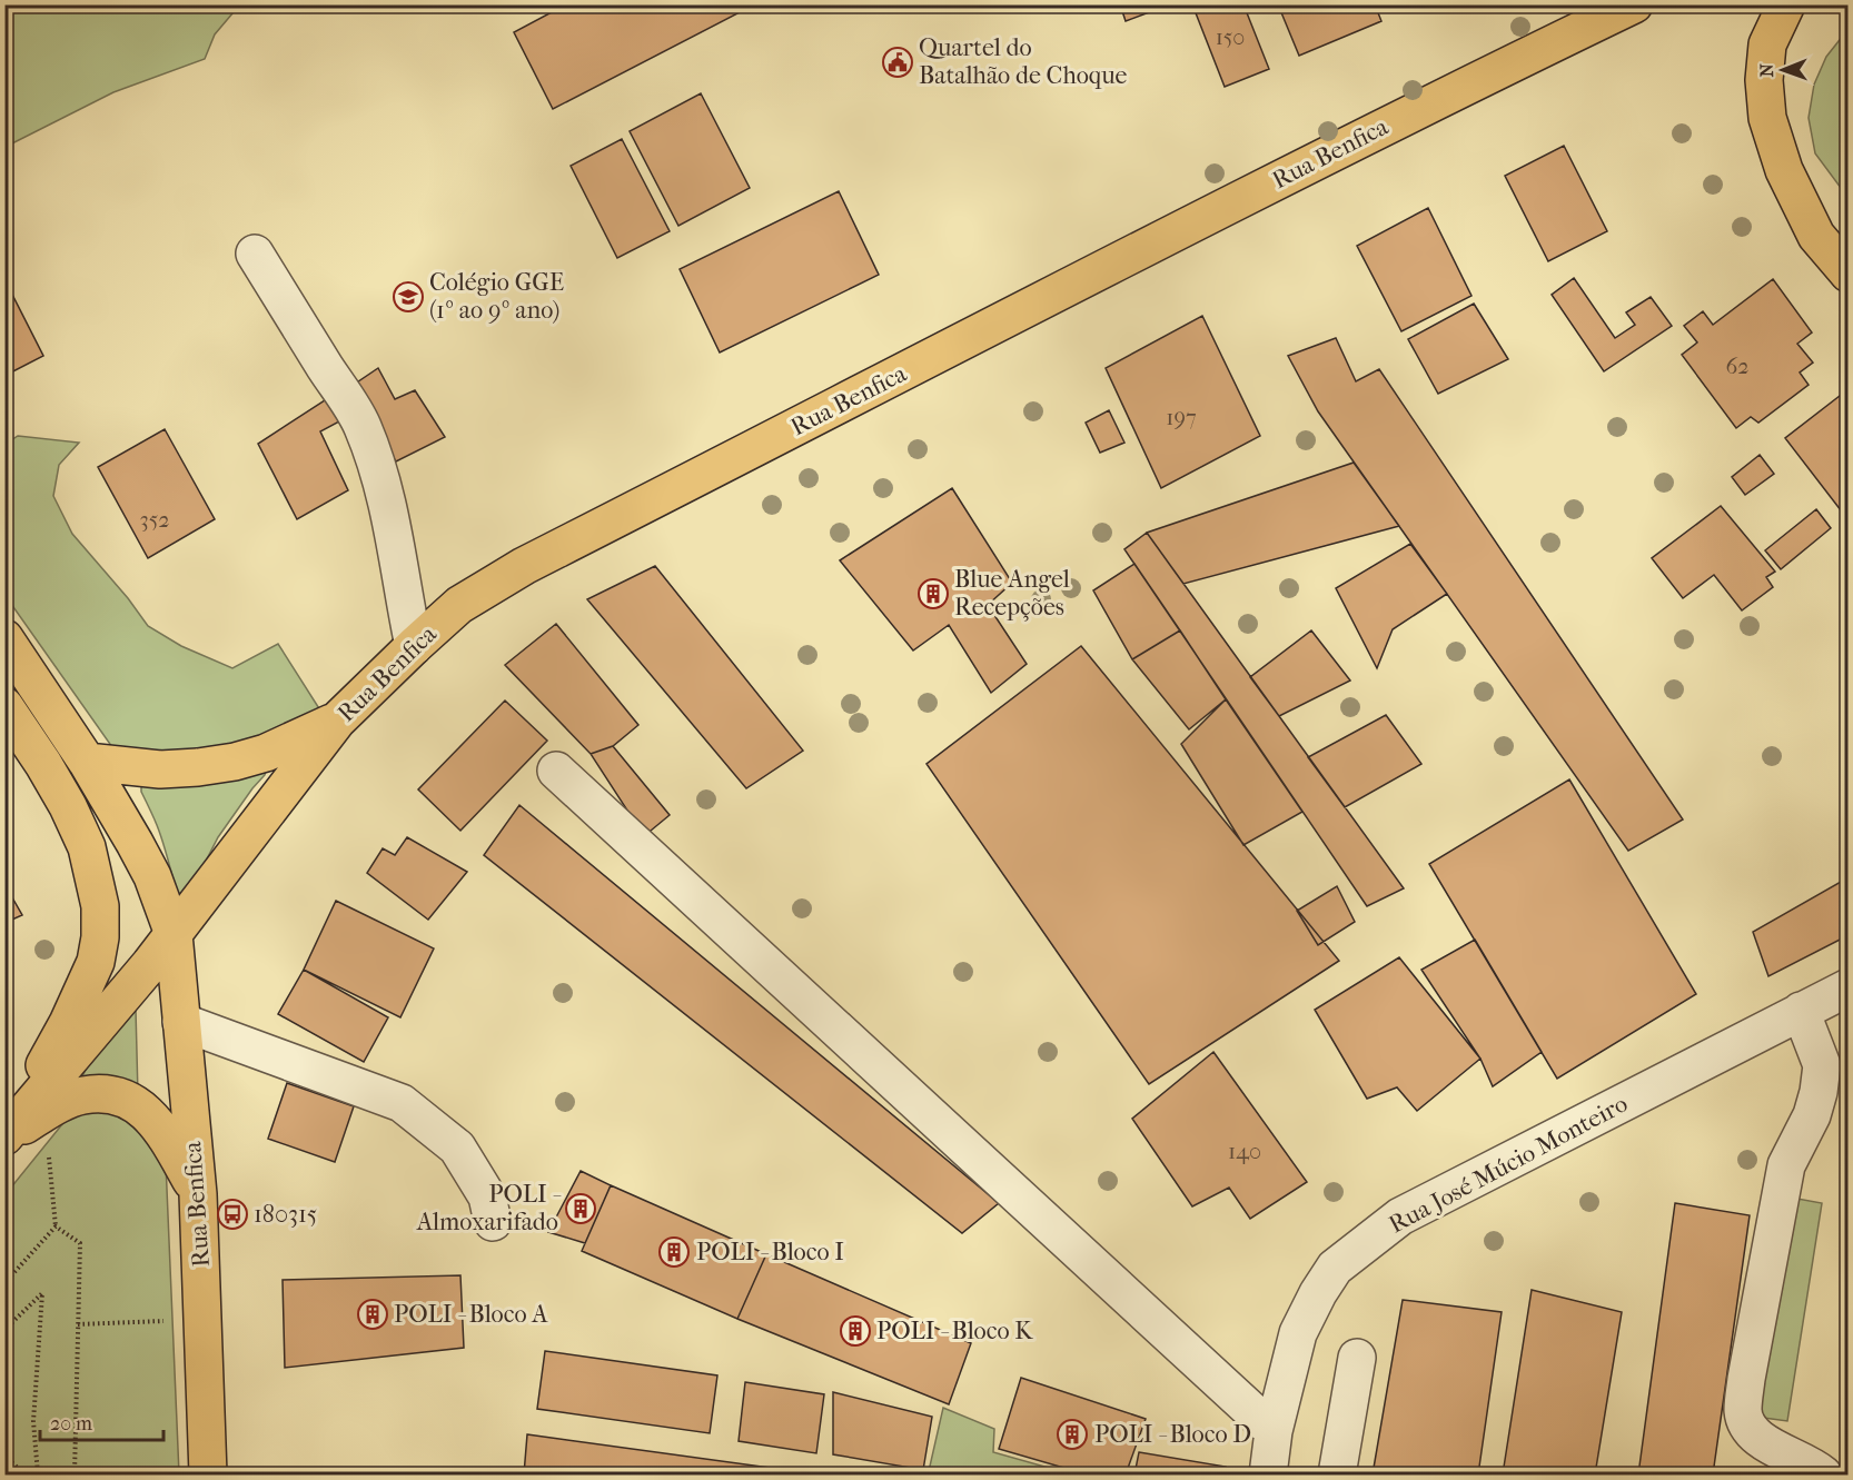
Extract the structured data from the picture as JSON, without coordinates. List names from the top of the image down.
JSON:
{
  "streets": {
    "main road": ["Rua Benfica"],
    "street": ["Rua José Múcio Monteiro"]
  },
  "places": {
    "public building": ["Quartel do Batalhão de Choque"],
    "school or university": ["Colégio GGE (1º ao 9º ano)"],
    "building": [
      "Blue Angel Recepções",
      "POLI - Almoxarifado",
      "POLI - Bloco I",
      "POLI - Bloco A",
      "POLI - Bloco K",
      "POLI - Bloco D"
    ],
    "bus stop": ["180315"]
  },
  "house_numbers": [
    "150",
    "62",
    "197",
    "352",
    "140"
  ],
  "scale_bar": "20 m",
  "north": "left"
}
